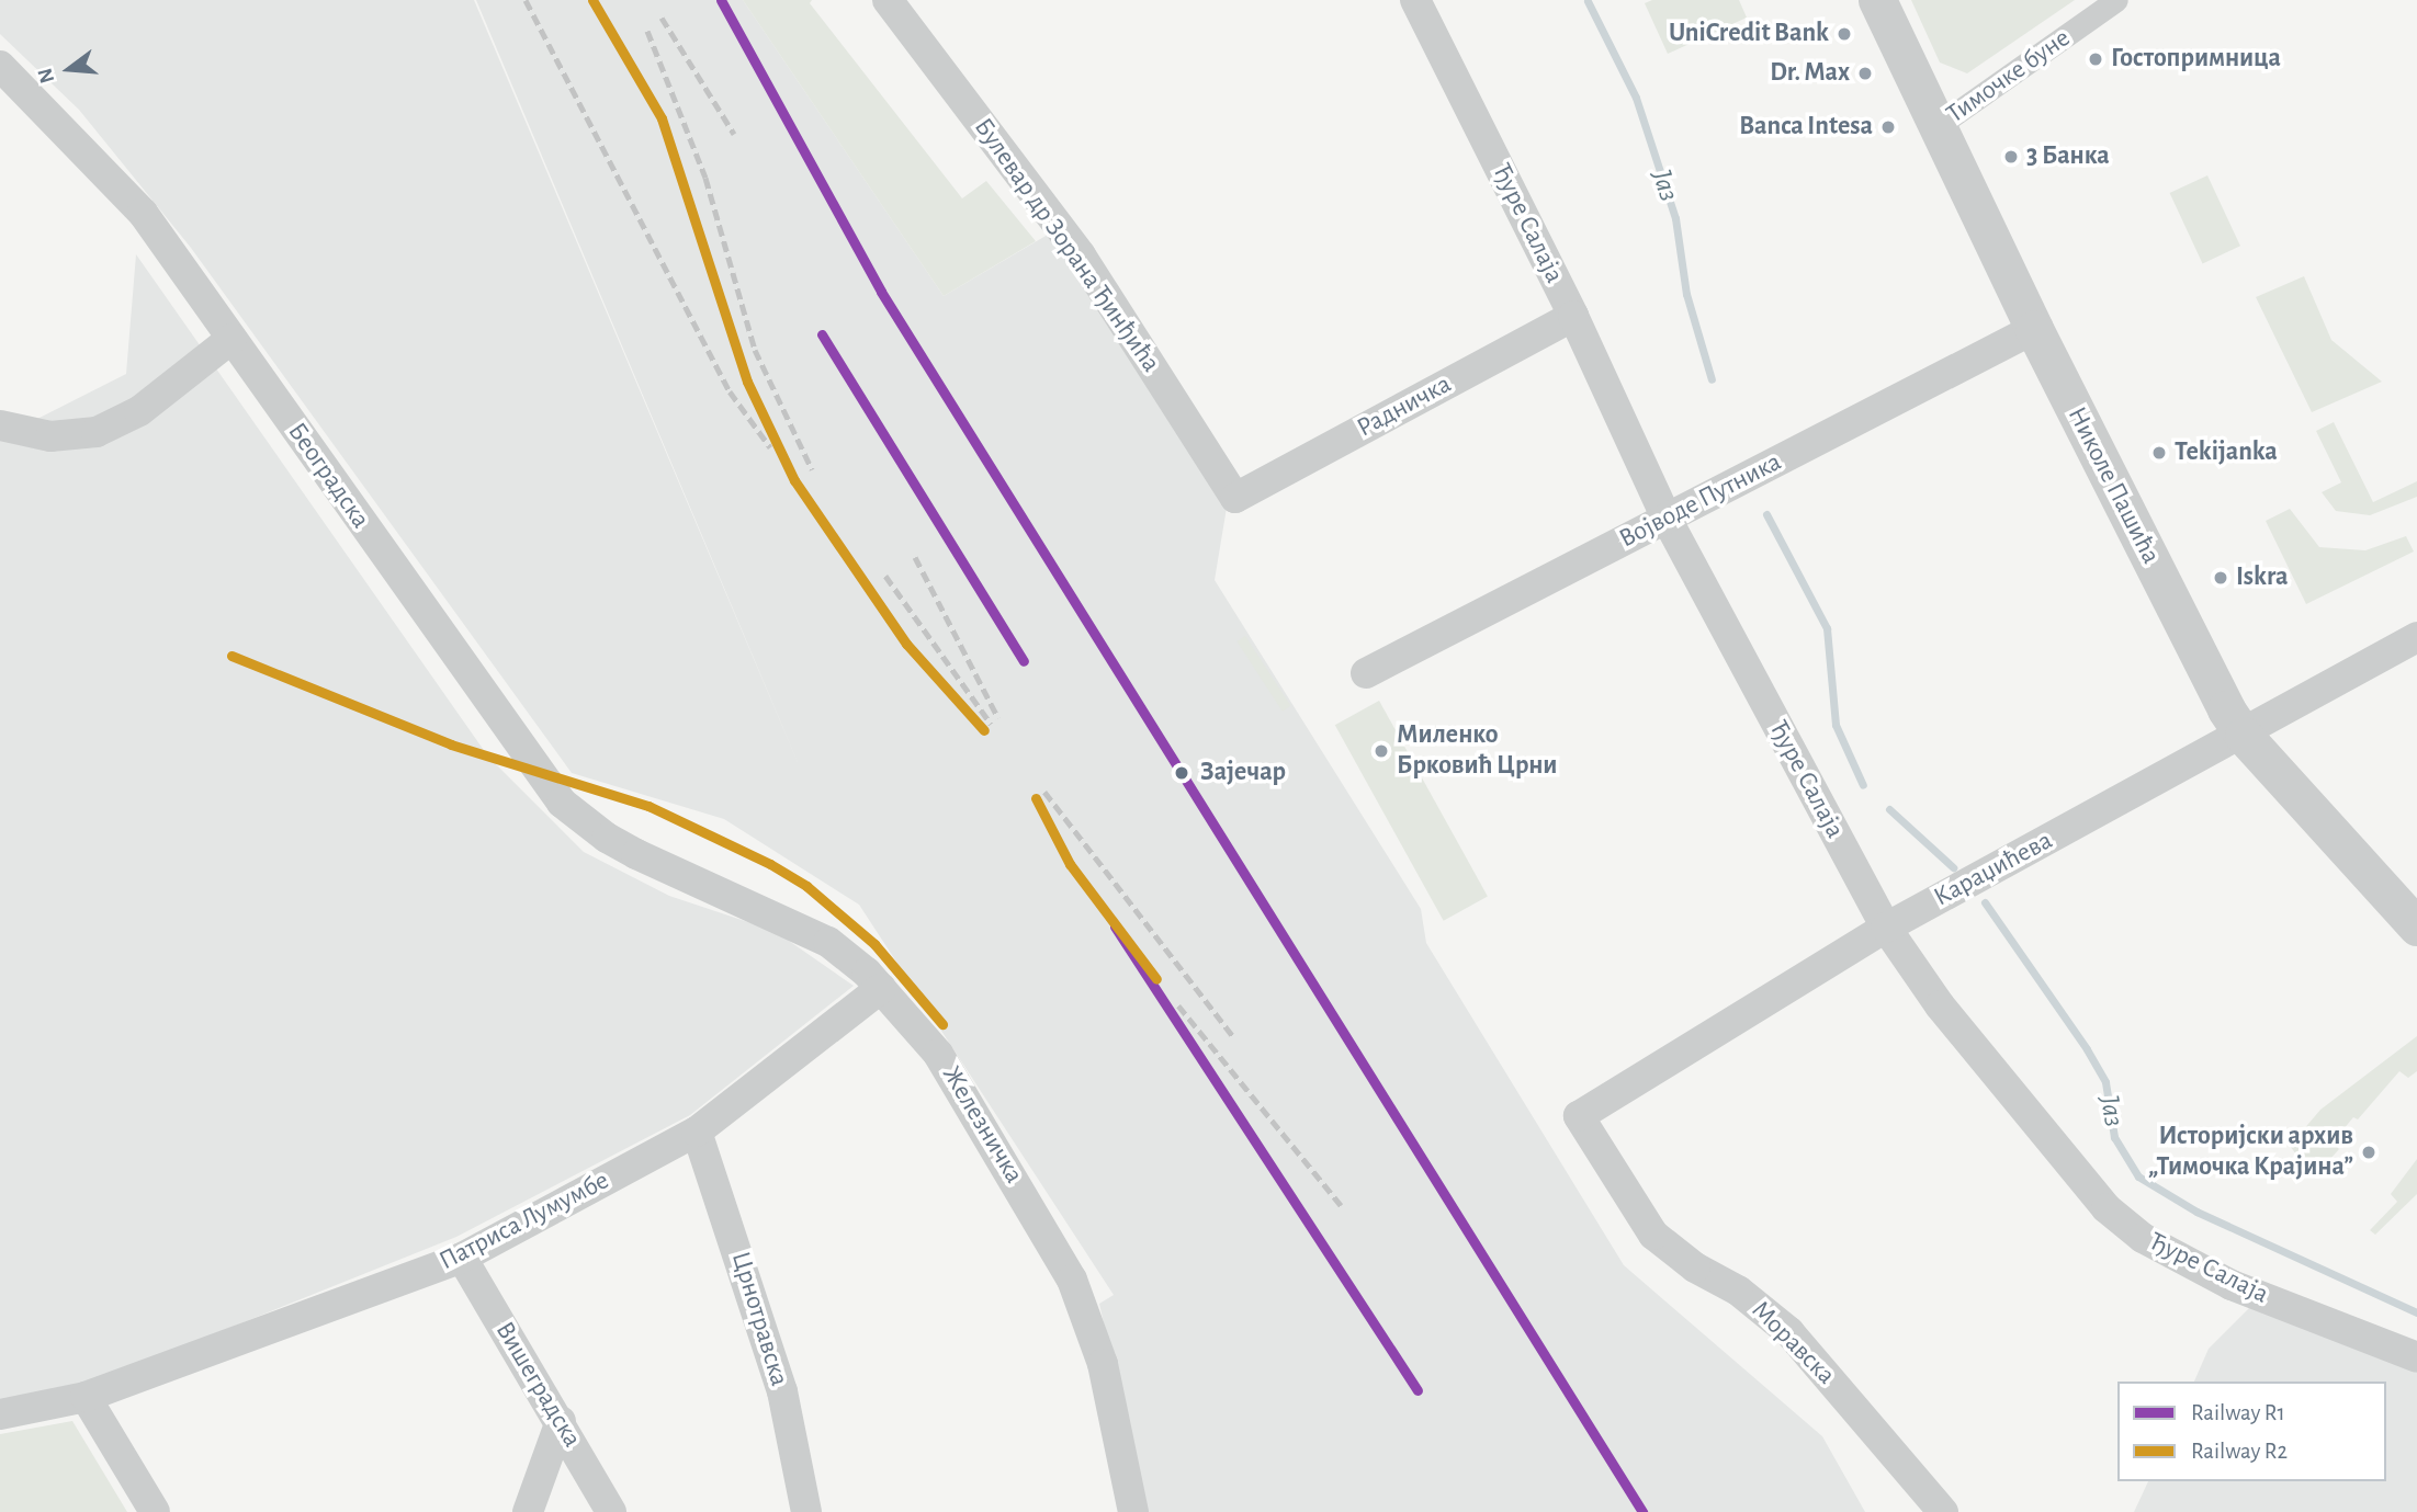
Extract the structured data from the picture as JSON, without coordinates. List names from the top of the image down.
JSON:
{
  "streets": {
    "street": [
      "Тимочке буне",
      "Ђуре Салаја",
      "Булевар др Зорана Ђинђића",
      "Радничка",
      "Београдска",
      "Николе Пашића",
      "Војводе Путника",
      "Караџићева",
      "Железничка",
      "Патриса Лумумбе",
      "Црнотравска",
      "Моравска",
      "Вишеградска"
    ]
  },
  "crossings": [
    ["Тимочке буне", "Николе Пашића"],
    ["Ђуре Салаја", "Радничка"],
    ["Ђуре Салаја", "Војводе Путника"],
    ["Ђуре Салаја", "Караџићева"],
    ["Булевар др Зорана Ђинђића", "Радничка"],
    ["Београдска", "Железничка"],
    ["Николе Пашића", "Војводе Путника"],
    ["Николе Пашића", "Караџићева"],
    ["Караџићева", "Моравска"],
    ["Железничка", "Патриса Лумумбе"],
    ["Патриса Лумумбе", "Црнотравска"],
    ["Патриса Лумумбе", "Вишеградска"]
  ],
  "water": ["Јаз"],
  "places": [
    "UniCredit Bank",
    "Гостопримница",
    "Dr. Max",
    "Banca Intesa",
    "3 Банка",
    "Tekijanka",
    "Iskra",
    "Миленко Брковић Црни",
    "Зајечар",
    "Историјски архив „Тимочка Крајина”"
  ],
  "lines": ["rail line R1", "rail line R2"],
  "legend": ["Railway R1", "Railway R2"],
  "north": "left"
}
